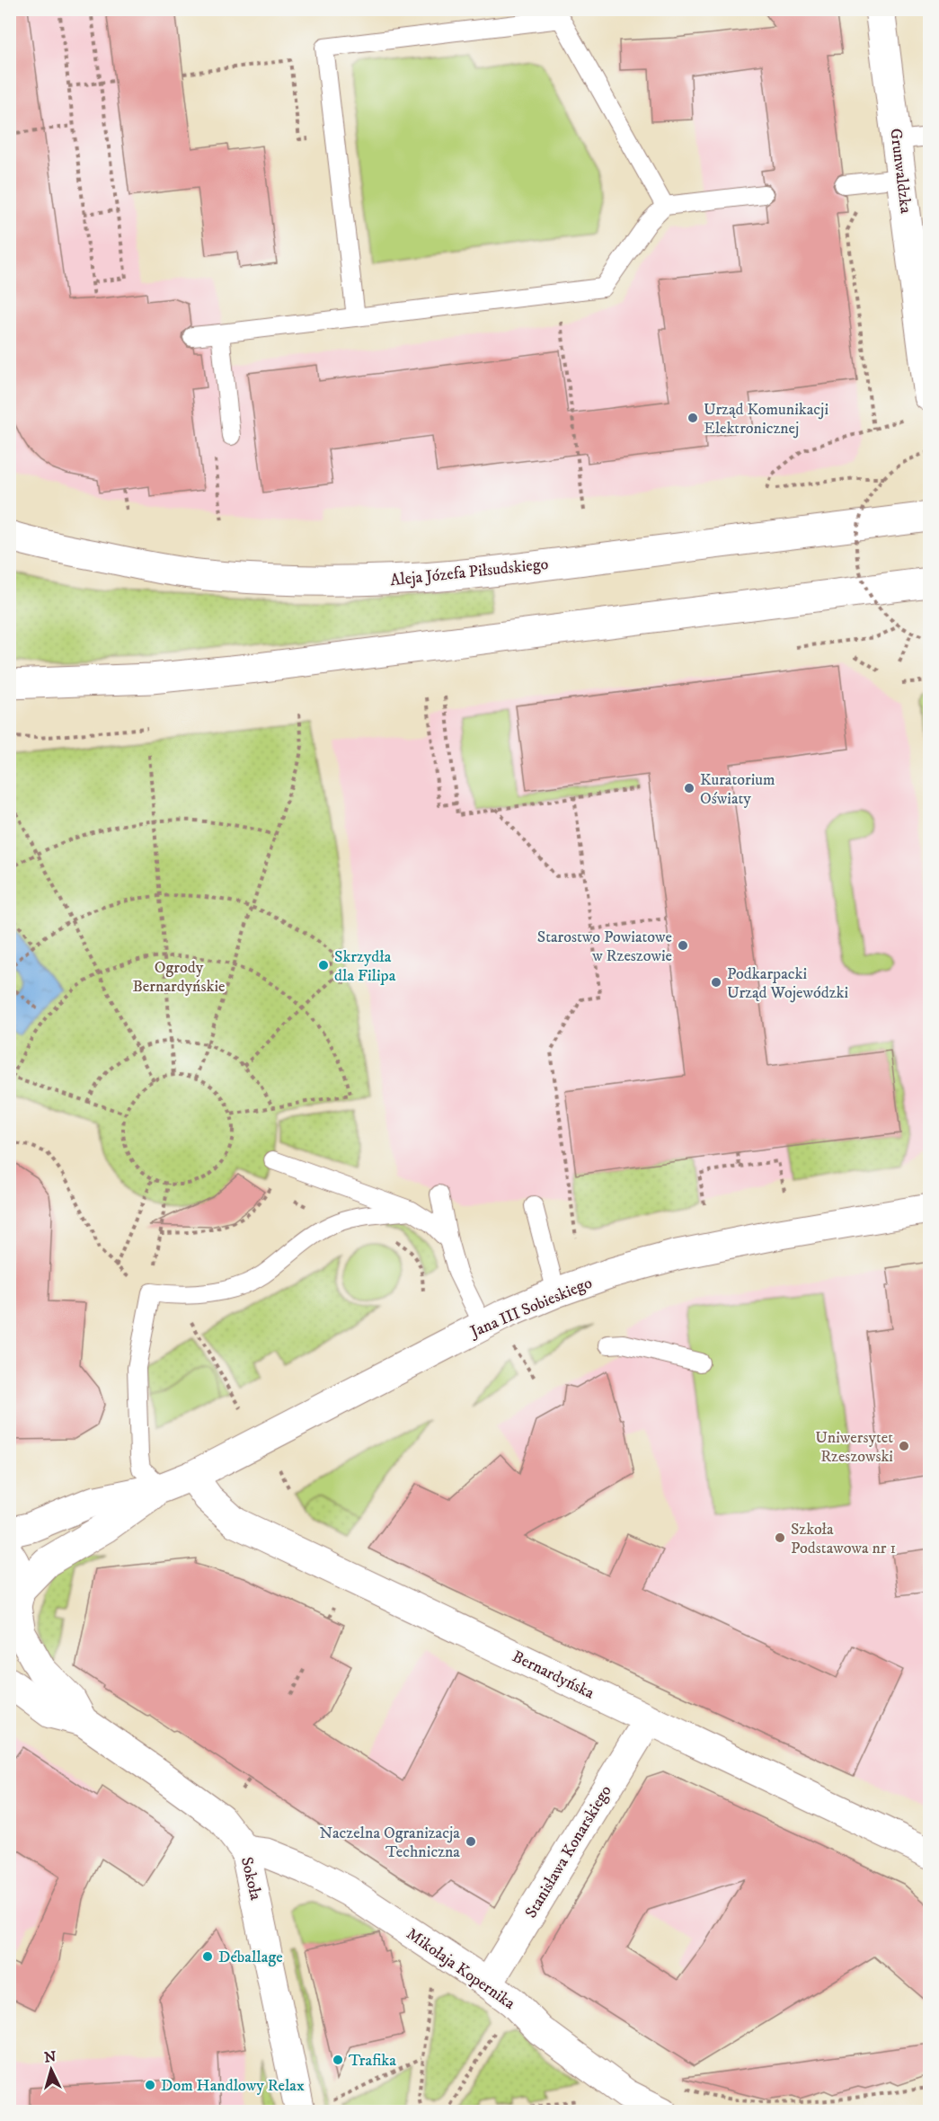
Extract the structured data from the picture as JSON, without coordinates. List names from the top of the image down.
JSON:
{
  "streets": {
    "street": [
      "Grunwaldzka",
      "Aleja Józefa Piłsudskiego",
      "Jana III Sobieskiego",
      "Bernardyńska",
      "Stanisława Konarskiego",
      "Sokoła",
      "Mikołaja Kopernika"
    ]
  },
  "crossings": [
    ["Jana III Sobieskiego", "Bernardyńska"],
    ["Jana III Sobieskiego", "Sokoła"],
    ["Bernardyńska", "Stanisława Konarskiego"],
    ["Stanisława Konarskiego", "Mikołaja Kopernika"],
    ["Sokoła", "Mikołaja Kopernika"]
  ],
  "parks": ["Ogrody Bernardyńskie"],
  "places": [
    "Urząd Komunikacji Elektronicznej",
    "Kuratorium Oświaty",
    "Starostwo Powiatowe w Rzeszowie",
    "Skrzydła dla Filipa",
    "Podkarpacki Urząd Wojewódzki",
    "Uniwersytet Rzeszowski",
    "Szkoła Podstawowa nr 1",
    "Naczelna Ogranizacja Techniczna",
    "Déballage",
    "Trafika",
    "Dom Handlowy Relax"
  ],
  "north": "top"
}
